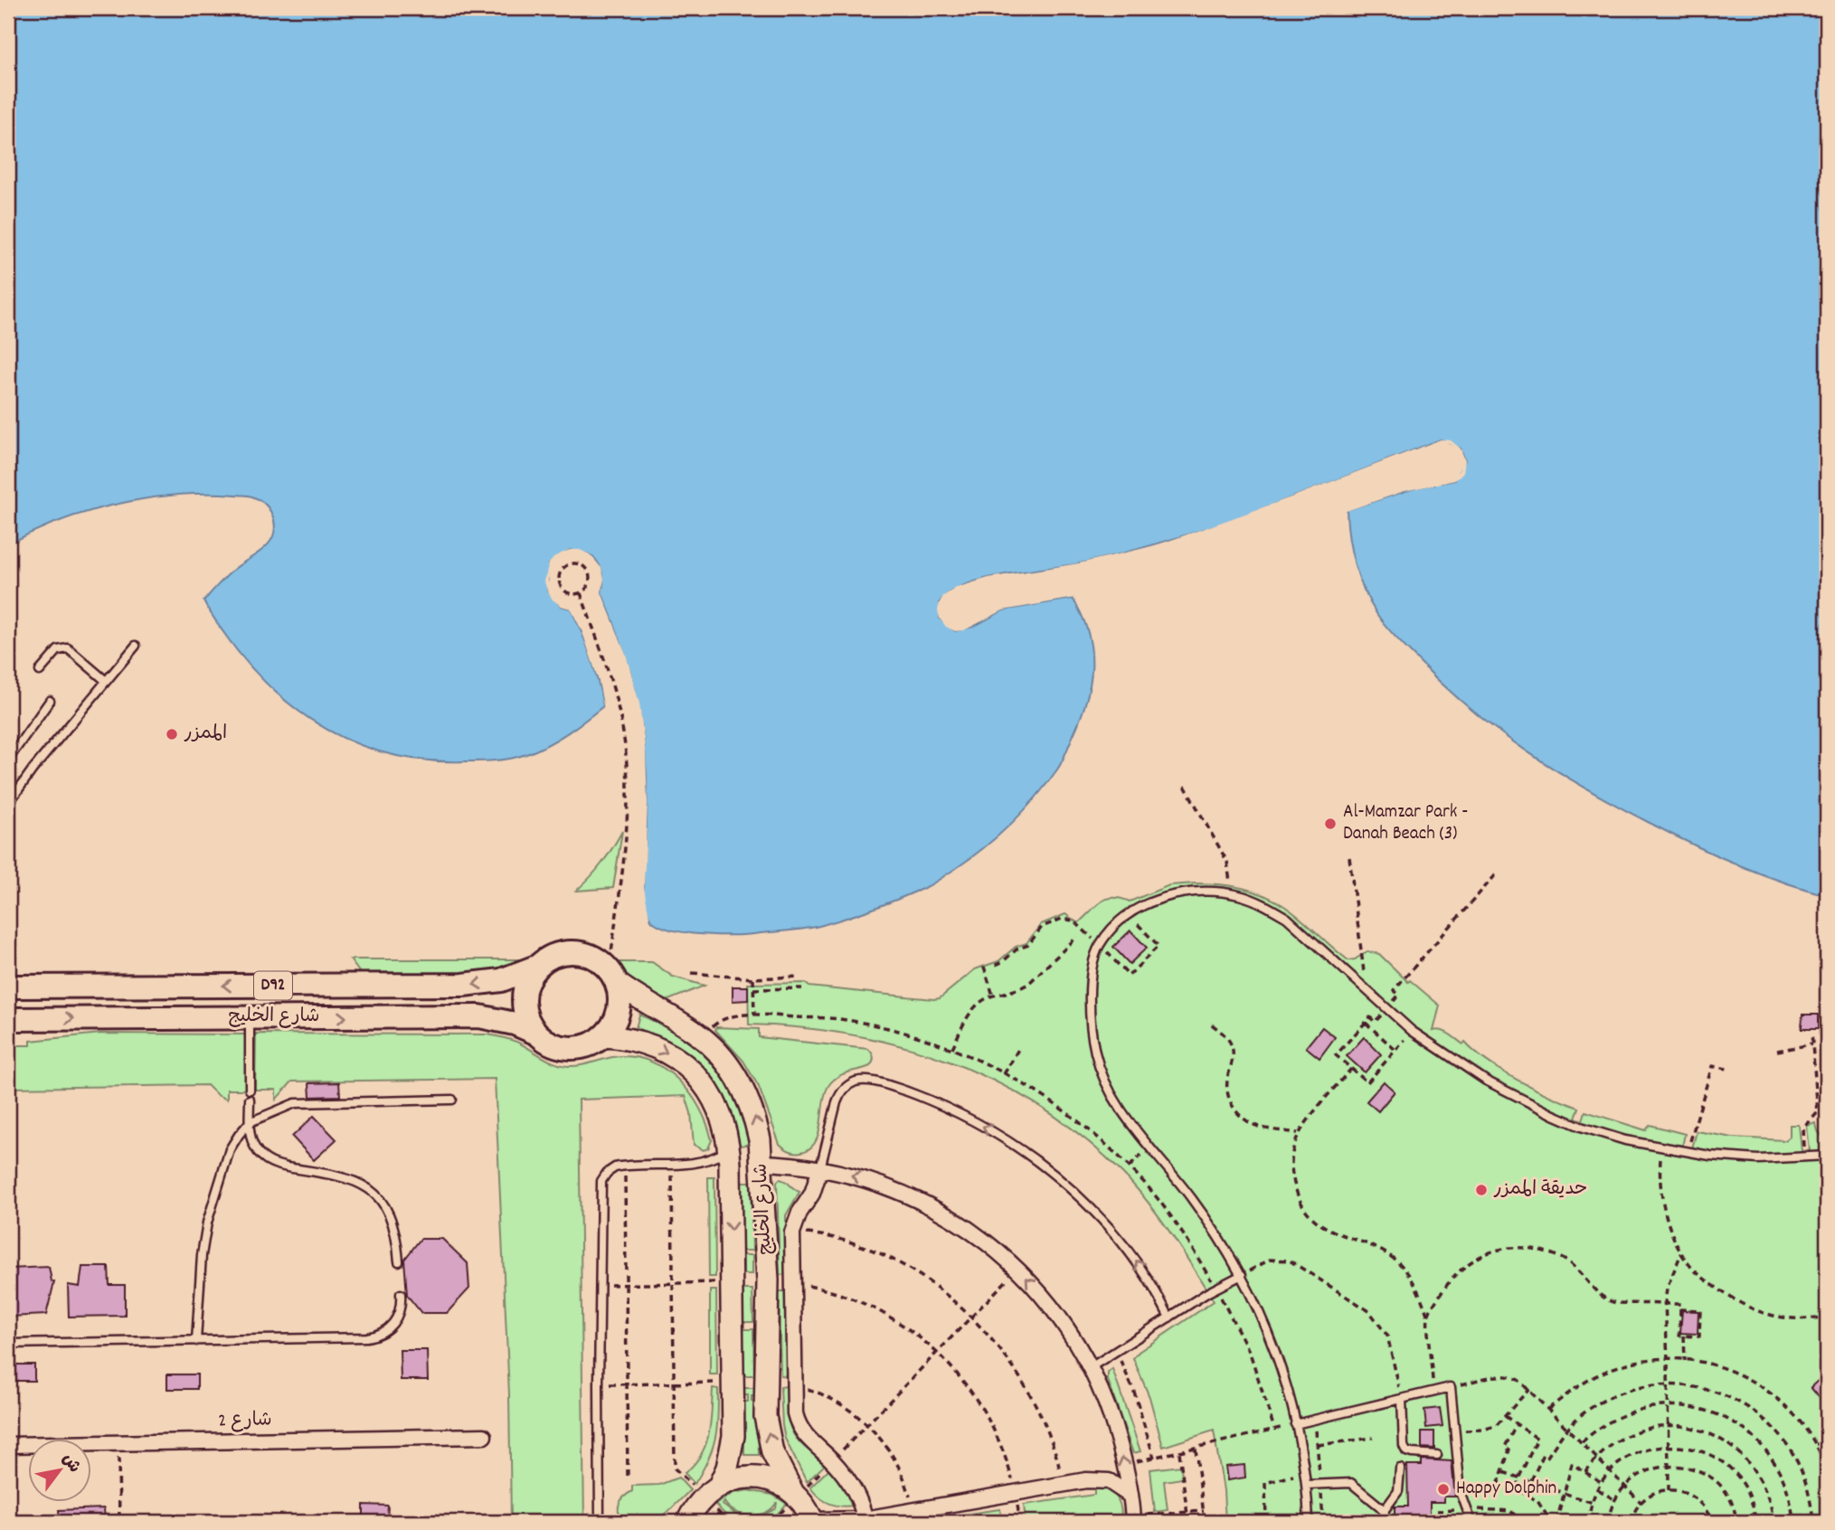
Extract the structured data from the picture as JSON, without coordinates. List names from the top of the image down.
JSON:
{
  "streets": {
    "main road": ["D92", "شارع الخليج"],
    "street": ["شارع 2"]
  },
  "places": [
    "الممزر",
    "Al-Mamzar Park - Danah Beach (3)",
    "حديقة الممزر",
    "Happy Dolphin"
  ],
  "north": "top right"
}
